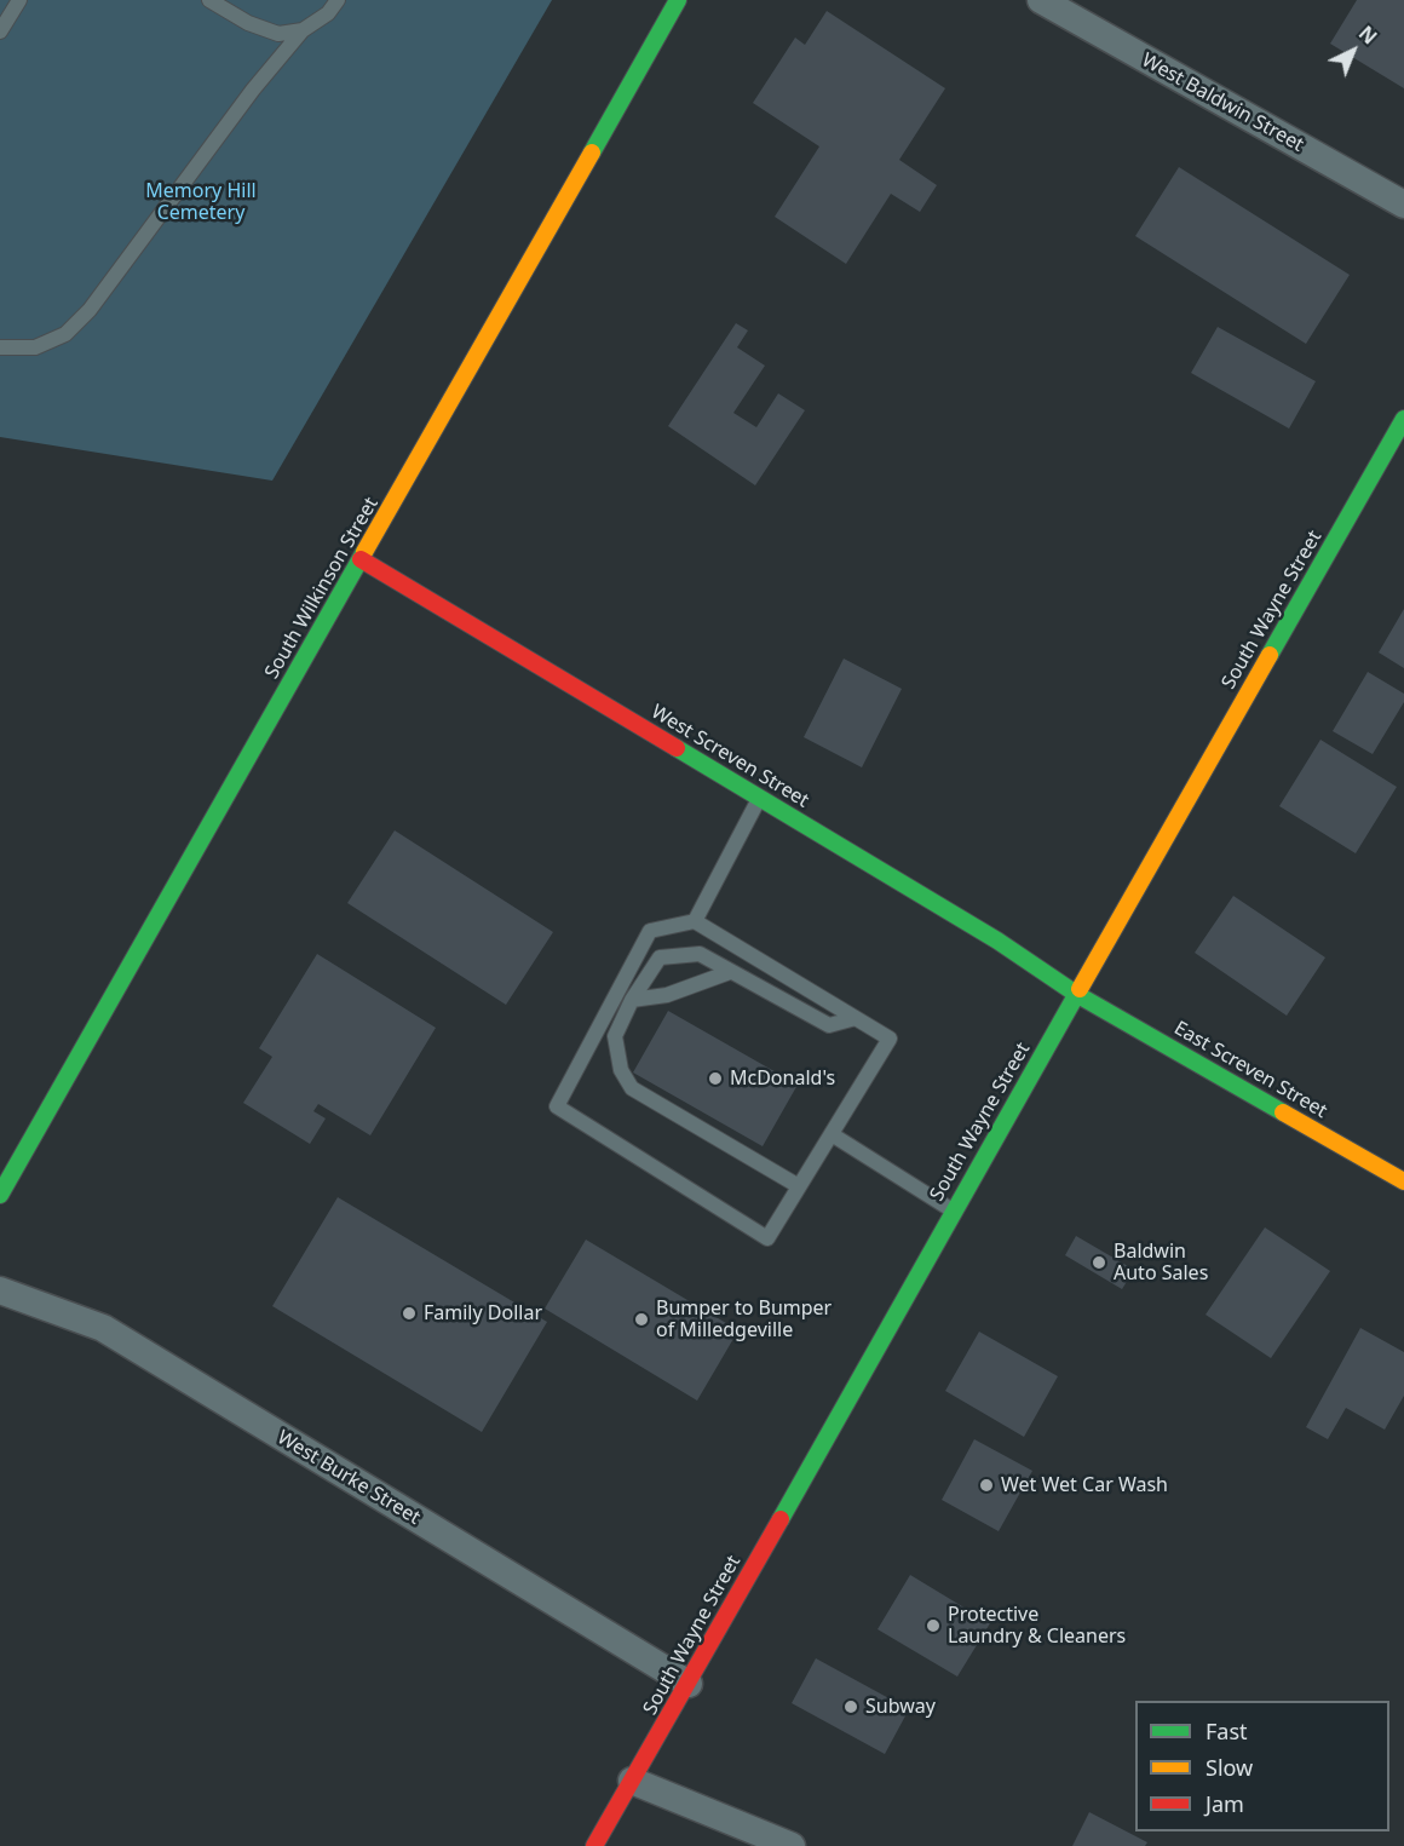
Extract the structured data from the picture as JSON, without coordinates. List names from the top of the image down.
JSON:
{
  "streets": {
    "street": [
      "West Baldwin Street",
      "South Wilkinson Street",
      "South Wayne Street",
      "West Screven Street",
      "East Screven Street",
      "West Burke Street"
    ]
  },
  "crossings": [
    ["South Wilkinson Street", "West Screven Street"],
    ["South Wayne Street", "West Screven Street"],
    ["South Wayne Street", "East Screven Street"],
    ["South Wayne Street", "West Burke Street"],
    ["West Screven Street", "East Screven Street"]
  ],
  "parks": ["Memory Hill Cemetery"],
  "places": [
    "McDonald's",
    "Baldwin Auto Sales",
    "Family Dollar",
    "Bumper to Bumper of Milledgeville",
    "Wet Wet Car Wash",
    "Protective Laundry & Cleaners",
    "Subway"
  ],
  "legend": ["Fast", "Slow", "Jam"],
  "north": "top right"
}
